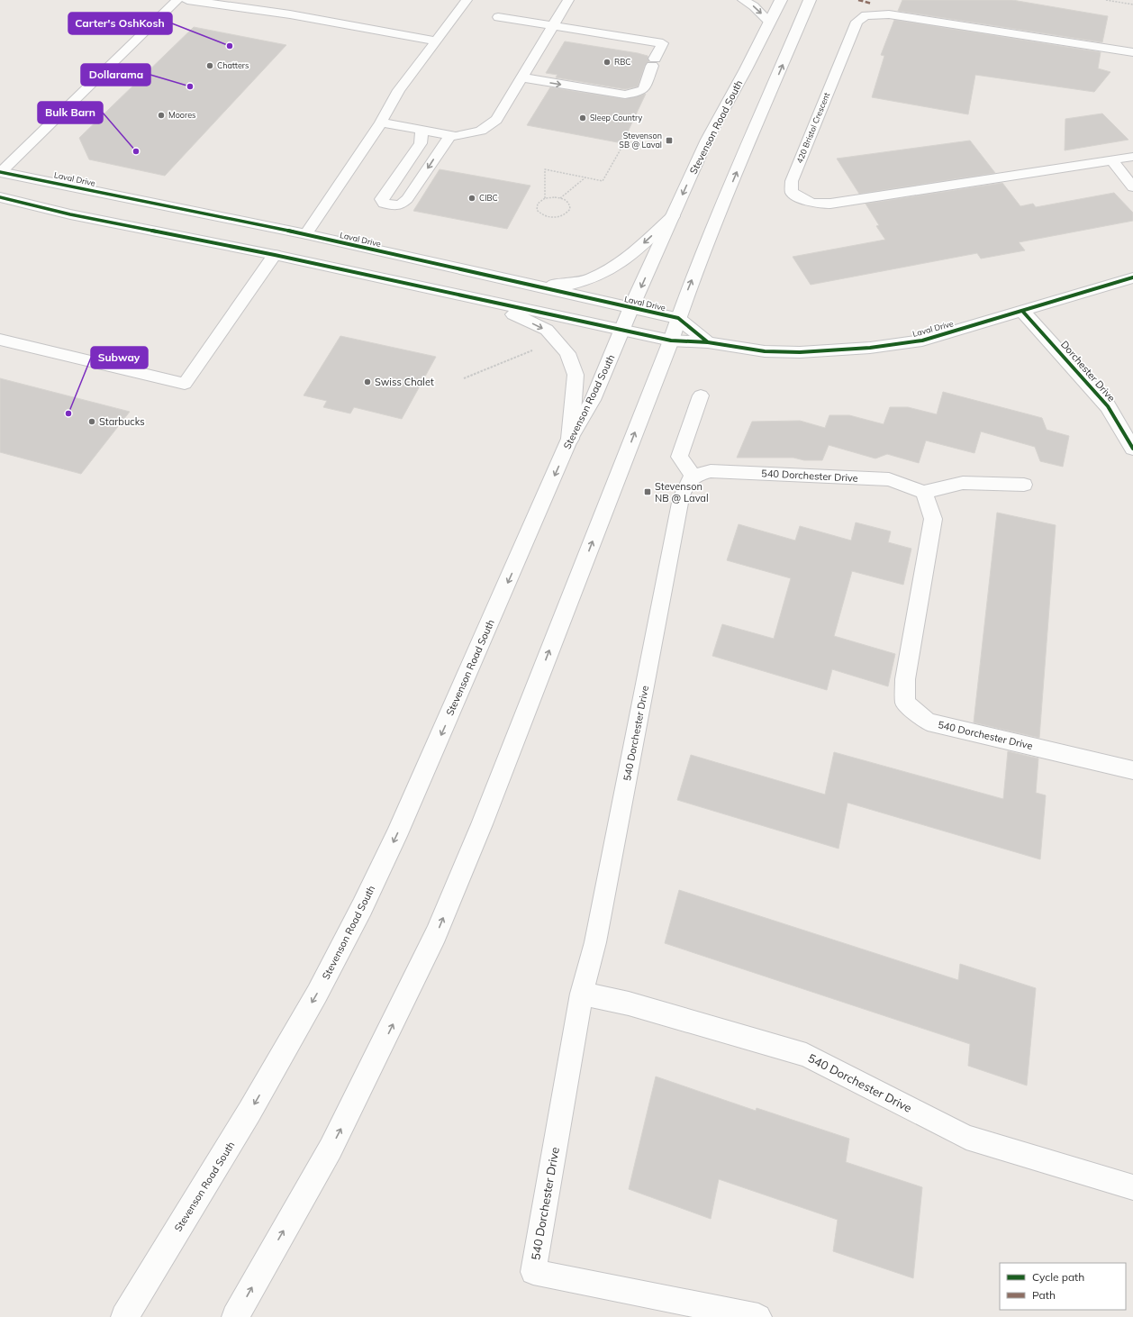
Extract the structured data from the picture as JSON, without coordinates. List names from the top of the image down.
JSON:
{
  "streets": {
    "main road": ["Stevenson Road South", "Laval Drive", "Dorchester Drive"],
    "lane": ["420 Bristol Crescent", "540 Dorchester Drive"]
  },
  "crossings": [
    ["Stevenson Road South", "Laval Drive"],
    ["Laval Drive", "Dorchester Drive"]
  ],
  "places": {
    "other": [
      "Carter's OshKosh",
      "RBC",
      "Chatters",
      "Dollarama",
      "Moores",
      "Sleep Country",
      "Bulk Barn",
      "CIBC",
      "Swiss Chalet",
      "Subway",
      "Starbucks"
    ],
    "transit": ["Stevenson SB @ Laval", "Stevenson NB @ Laval"]
  },
  "legend": ["Cycle path", "Path"]
}
